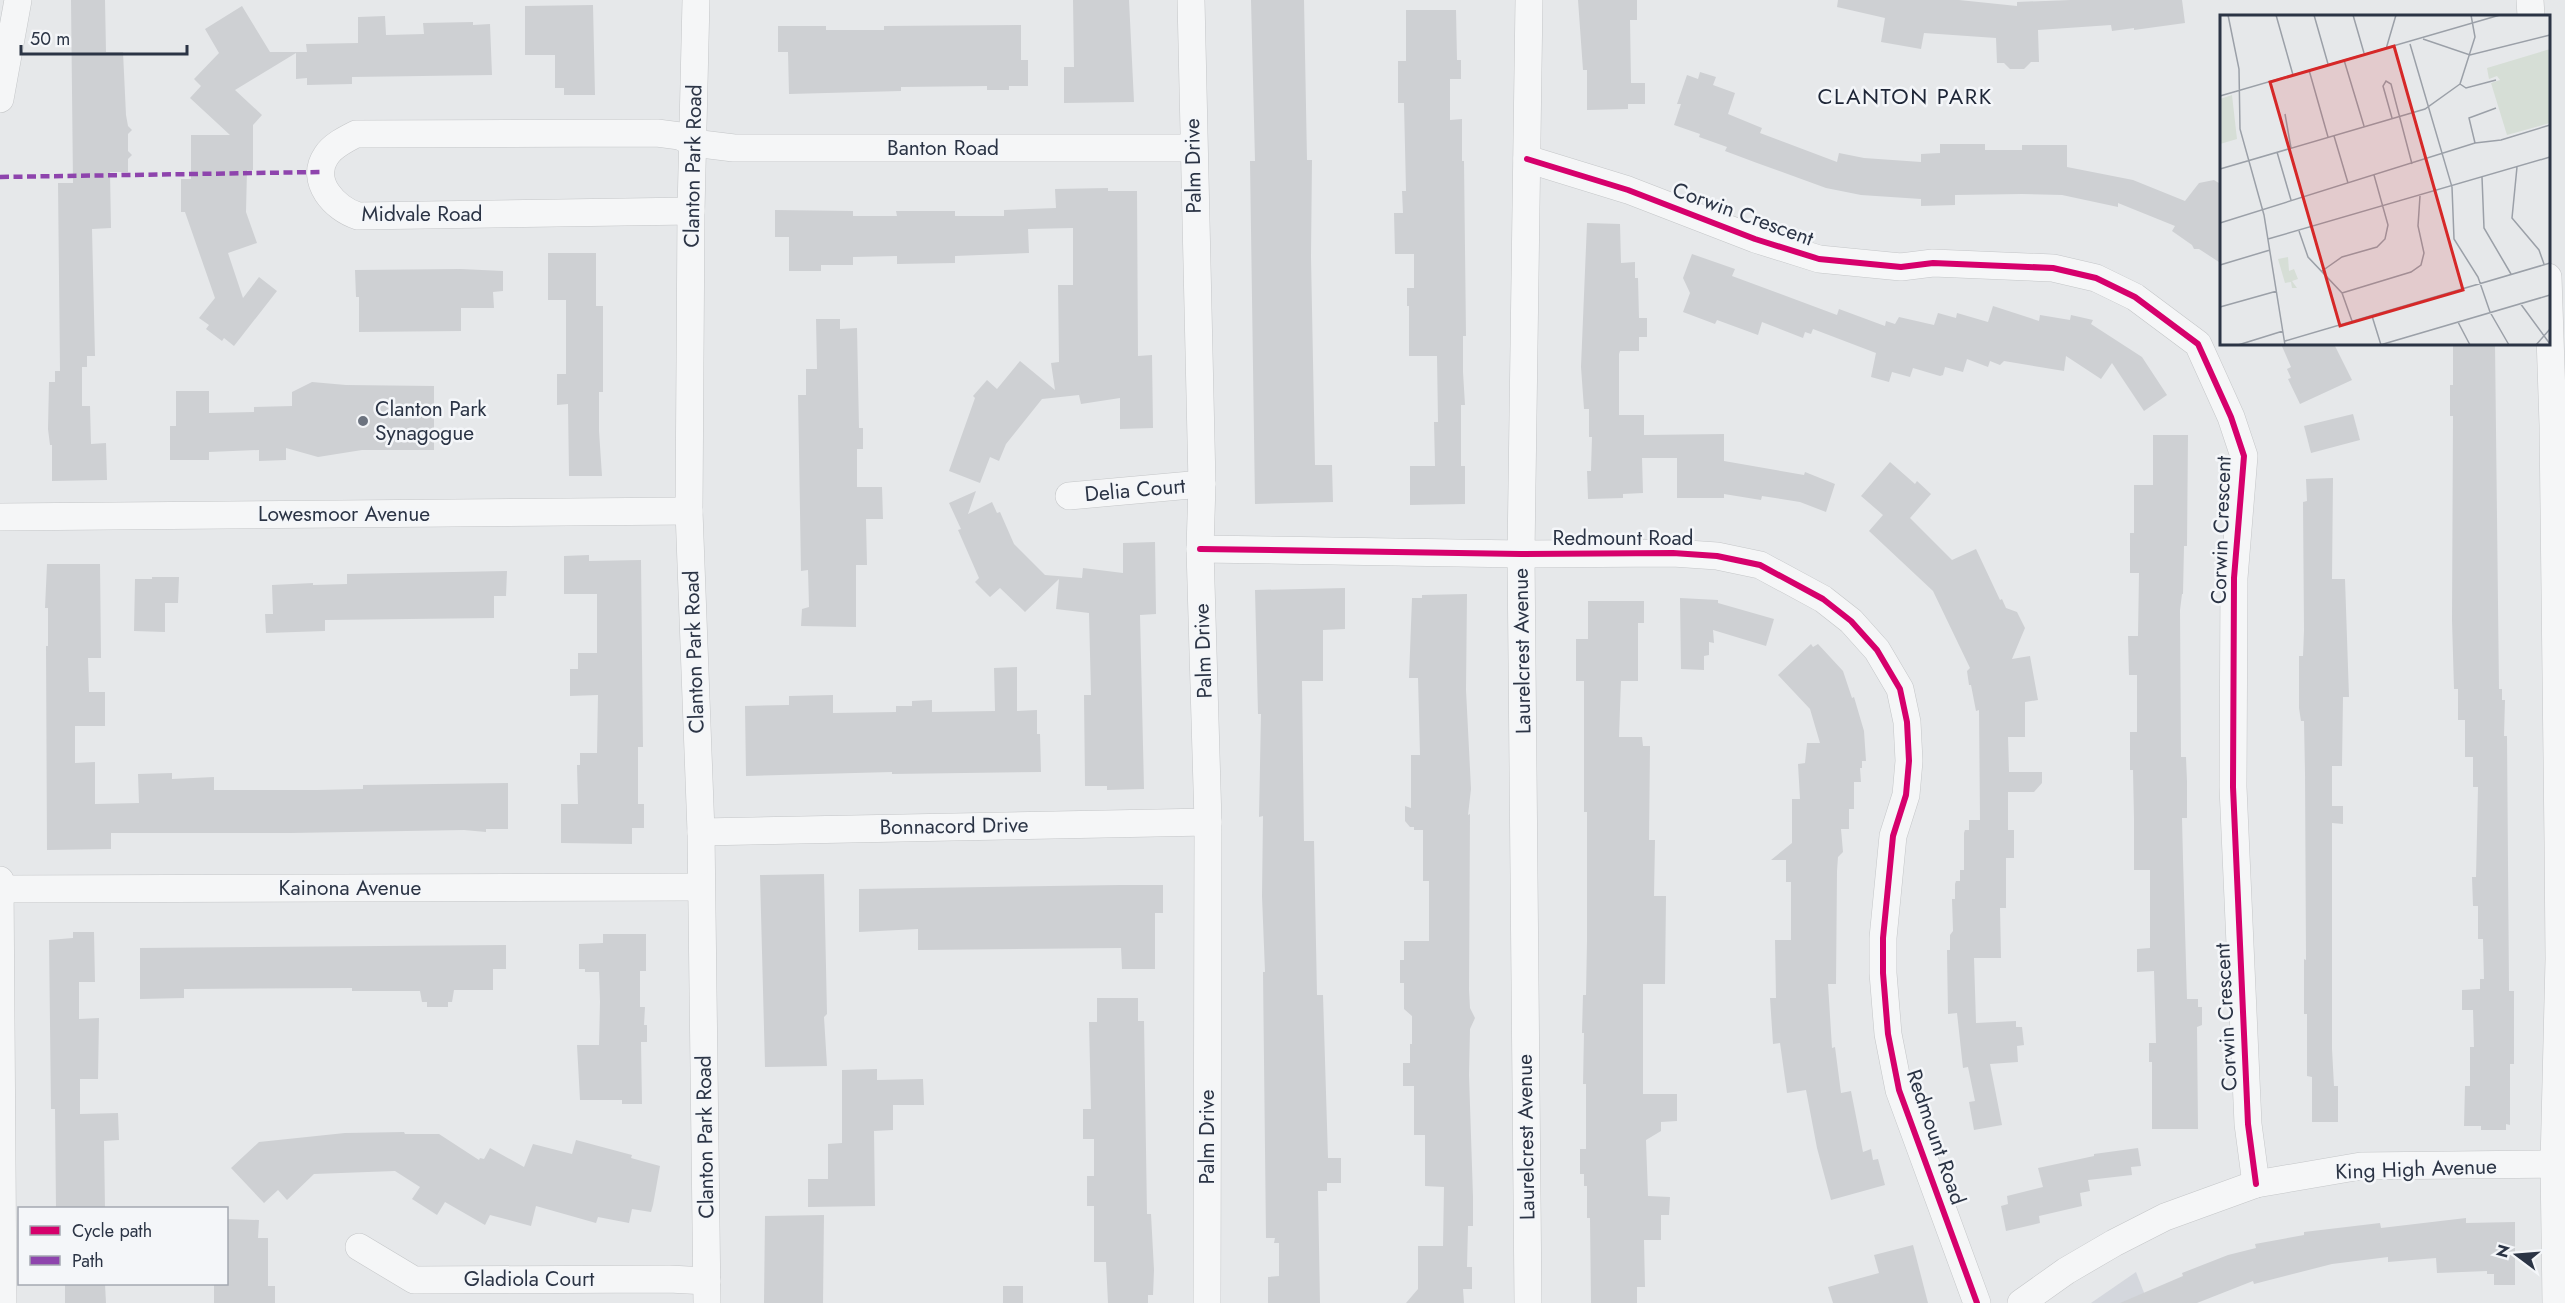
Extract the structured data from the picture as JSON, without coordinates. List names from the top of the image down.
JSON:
{
  "streets": {
    "street": [
      "Banton Road",
      "Clanton Park Road",
      "Palm Drive",
      "Midvale Road",
      "Corwin Crescent",
      "Delia Court",
      "Lowesmoor Avenue",
      "Redmount Road",
      "Laurelcrest Avenue",
      "Bonnacord Drive",
      "Kainona Avenue",
      "King High Avenue",
      "Gladiola Court"
    ]
  },
  "crossings": [
    ["Banton Road", "Clanton Park Road"],
    ["Banton Road", "Palm Drive"],
    ["Banton Road", "Midvale Road"],
    ["Clanton Park Road", "Midvale Road"],
    ["Clanton Park Road", "Lowesmoor Avenue"],
    ["Clanton Park Road", "Bonnacord Drive"],
    ["Clanton Park Road", "Kainona Avenue"],
    ["Clanton Park Road", "Gladiola Court"],
    ["Palm Drive", "Delia Court"],
    ["Palm Drive", "Redmount Road"],
    ["Palm Drive", "Bonnacord Drive"],
    ["Corwin Crescent", "Laurelcrest Avenue"],
    ["Corwin Crescent", "King High Avenue"],
    ["Redmount Road", "Laurelcrest Avenue"]
  ],
  "districts": ["CLANTON PARK"],
  "places": ["Clanton Park Synagogue"],
  "legend": ["Cycle path", "Path"],
  "scale_bar": "50 m",
  "north": "left"
}
